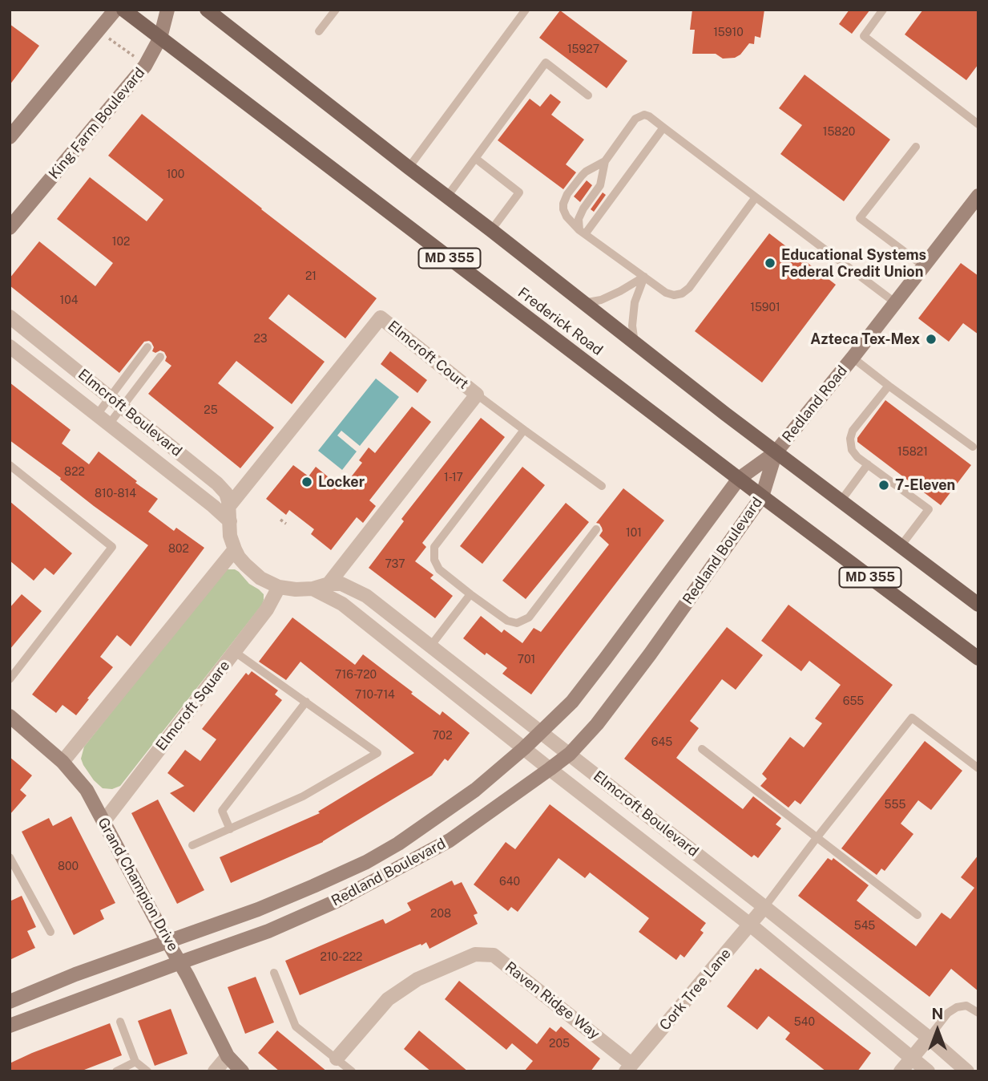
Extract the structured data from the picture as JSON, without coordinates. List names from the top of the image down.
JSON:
{
  "streets": {
    "main road": [
      "King Farm Boulevard",
      "MD 355",
      "Frederick Road",
      "Redland Road",
      "Redland Boulevard",
      "Grand Champion Drive"
    ],
    "street": [
      "Elmcroft Court",
      "Elmcroft Boulevard",
      "Elmcroft Square",
      "Cork Tree Lane",
      "Raven Ridge Way"
    ]
  },
  "crossings": [
    ["King Farm Boulevard", "Frederick Road"],
    ["Frederick Road", "Redland Road"],
    ["Frederick Road", "Redland Boulevard"],
    ["Elmcroft Court", "Elmcroft Boulevard"],
    ["Redland Road", "Redland Boulevard"],
    ["Elmcroft Boulevard", "Redland Boulevard"],
    ["Elmcroft Boulevard", "Elmcroft Square"],
    ["Elmcroft Boulevard", "Cork Tree Lane"],
    ["Redland Boulevard", "Grand Champion Drive"],
    ["Elmcroft Square", "Grand Champion Drive"],
    ["Cork Tree Lane", "Raven Ridge Way"]
  ],
  "places": [
    "Educational Systems Federal Credit Union",
    "Azteca Tex-Mex",
    "Locker",
    "7-Eleven"
  ],
  "house_numbers": [
    "15910",
    "15927",
    "15820",
    "100",
    "102",
    "21",
    "104",
    "15901",
    "23",
    "25",
    "15821",
    "822",
    "1-17",
    "810-814",
    "101",
    "802",
    "737",
    "701",
    "716-720",
    "710-714",
    "655",
    "702",
    "645",
    "555",
    "800",
    "640",
    "208",
    "545",
    "210-222",
    "540",
    "205"
  ],
  "north": "top"
}
